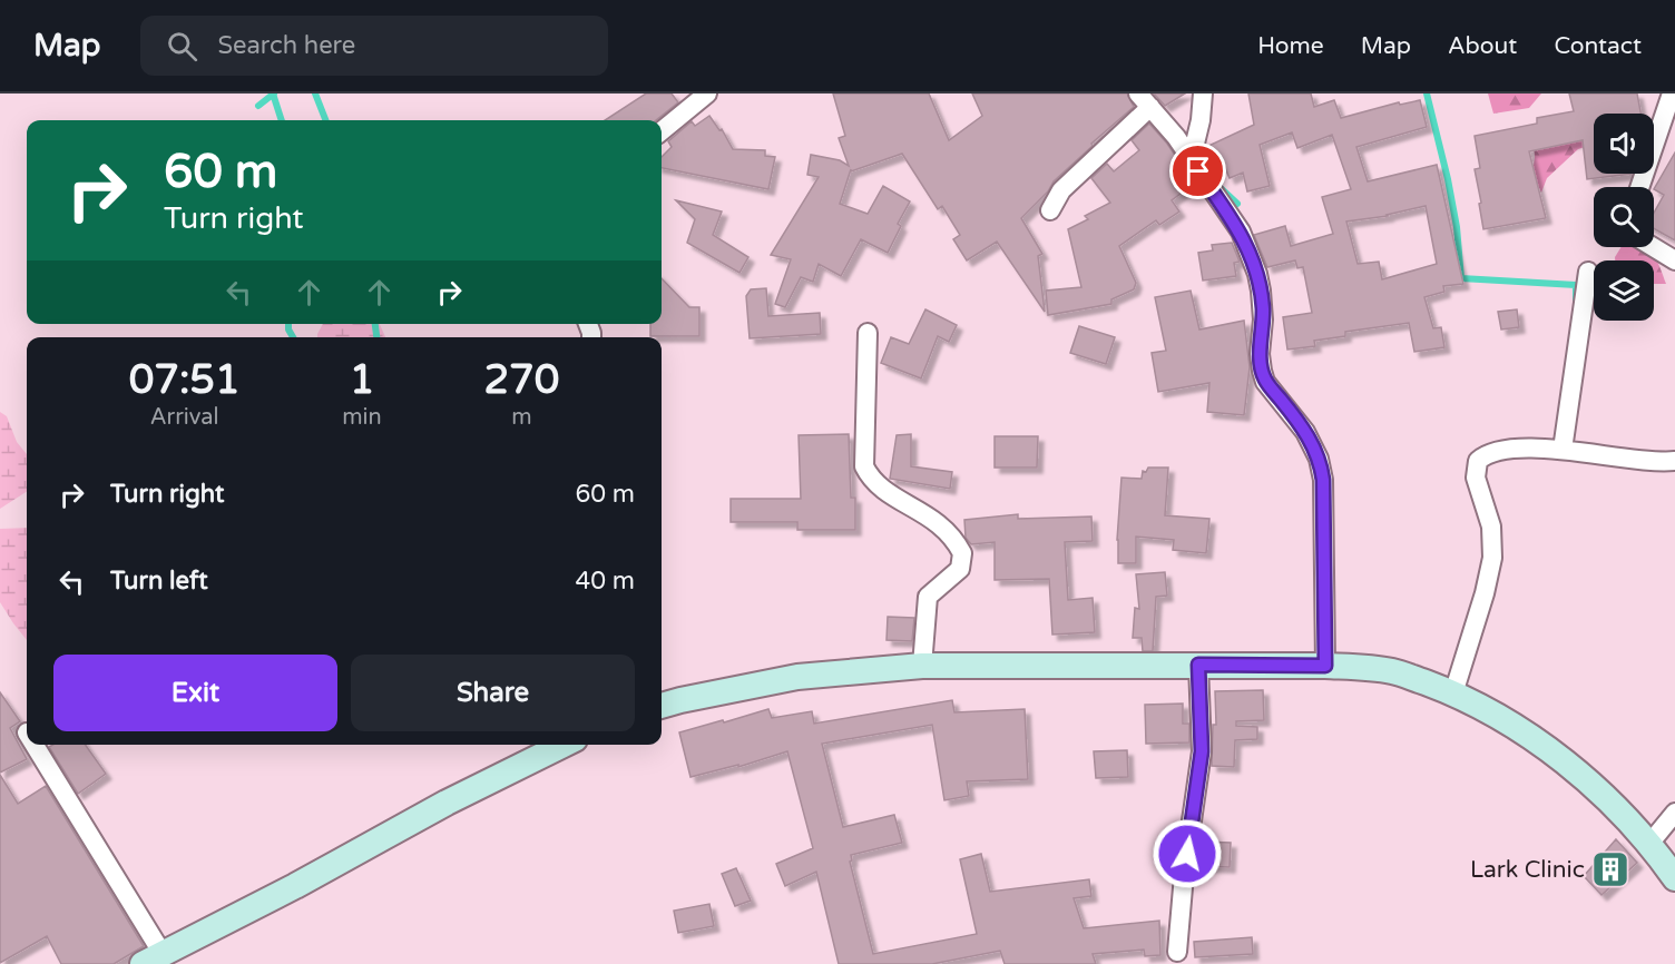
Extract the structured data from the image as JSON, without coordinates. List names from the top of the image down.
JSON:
{
  "places": {
    "building": ["Lark Clinic"]
  },
  "page": {
    "header": "Map",
    "search": "Search here",
    "nav": [
      "Home",
      "Map",
      "About",
      "Contact"
    ],
    "turn": ["60 m", "Turn right"],
    "eta": [
      "07:51",
      "Arrival",
      "1",
      "min",
      "270",
      "m"
    ],
    "list": [
      {
        "name": "Turn right",
        "value": "60 m"
      },
      {
        "name": "Turn left",
        "value": "40 m"
      }
    ],
    "buttons": ["Exit", "Share"]
  }
}
